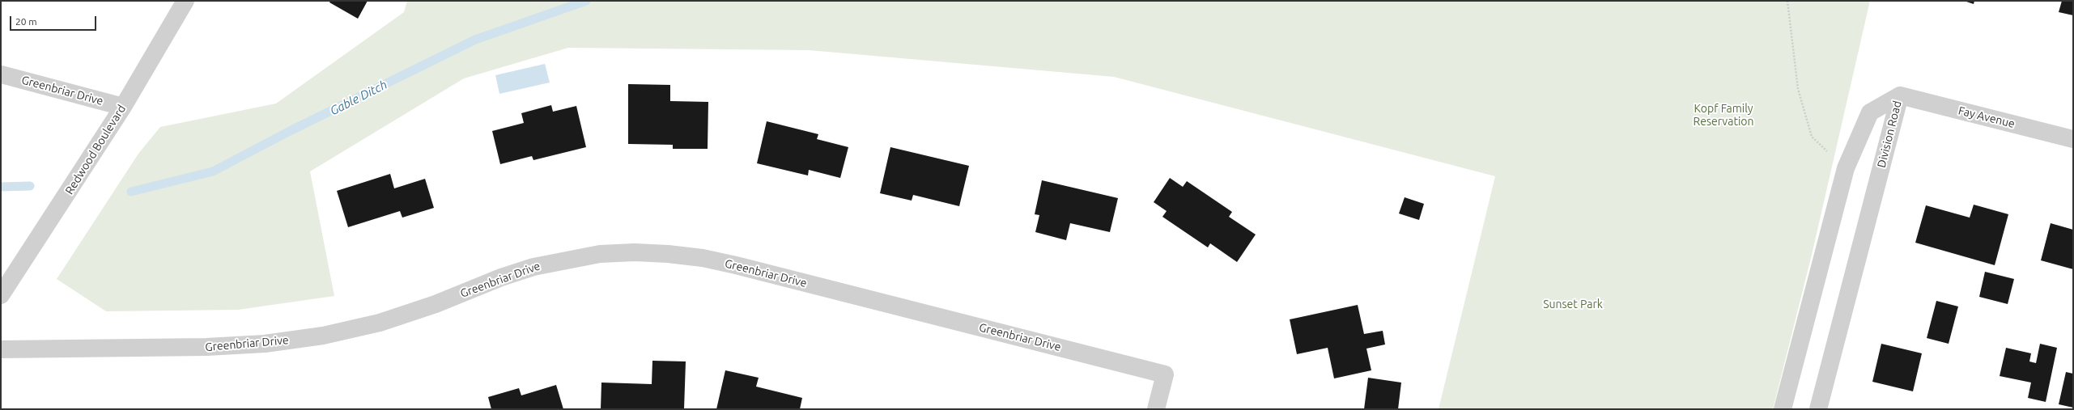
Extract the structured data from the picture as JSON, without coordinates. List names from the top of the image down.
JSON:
{
  "streets": {
    "street": [
      "Greenbriar Drive",
      "Fay Avenue",
      "Division Road",
      "Redwood Boulevard"
    ]
  },
  "crossings": [
    ["Greenbriar Drive", "Redwood Boulevard"],
    ["Fay Avenue", "Division Road"]
  ],
  "water": ["Gable Ditch"],
  "parks": ["Kopf Family Reservation", "Sunset Park"],
  "scale_bar": "20 m"
}
